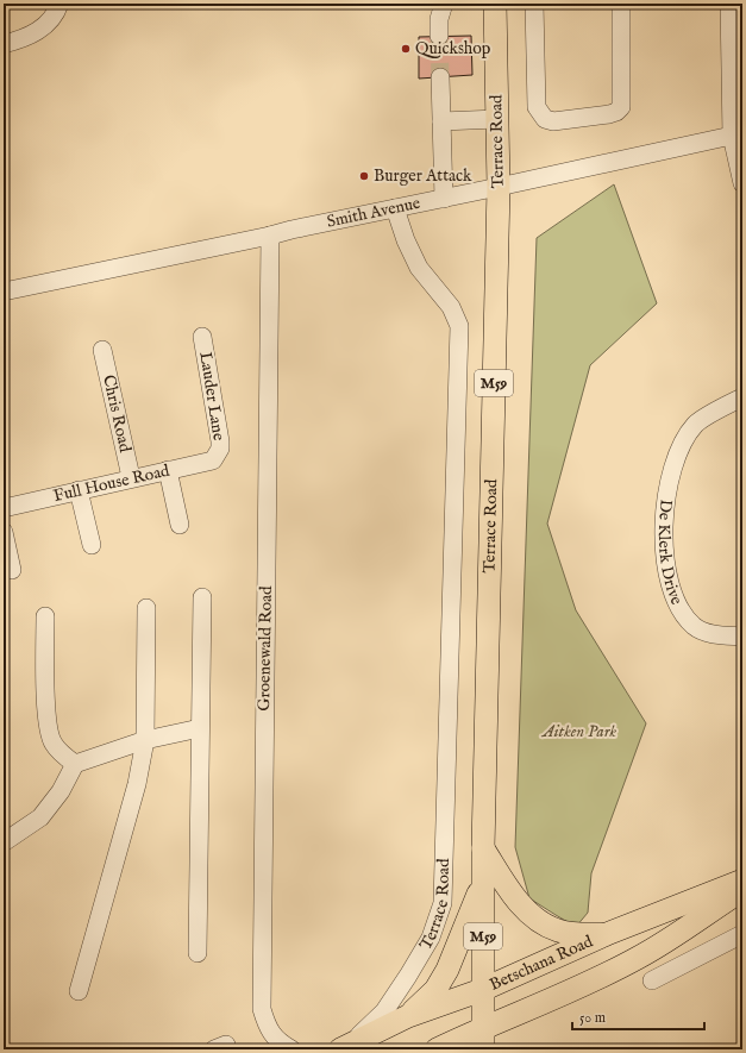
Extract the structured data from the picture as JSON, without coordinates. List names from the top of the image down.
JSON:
{
  "streets": {
    "main road": ["Terrace Road", "M59", "Betschana Road"],
    "street": [
      "Smith Avenue",
      "Lauder Lane",
      "Chris Road",
      "Full House Road",
      "De Klerk Drive",
      "Groenewald Road"
    ]
  },
  "crossings": [
    ["Terrace Road", "Smith Avenue"],
    ["Terrace Road", "Betschana Road"],
    ["Smith Avenue", "Groenewald Road"],
    ["Lauder Lane", "Full House Road"],
    ["Chris Road", "Full House Road"]
  ],
  "parks": ["Aitken Park"],
  "places": ["Quickshop", "Burger Attack"],
  "scale_bar": "50 m"
}
